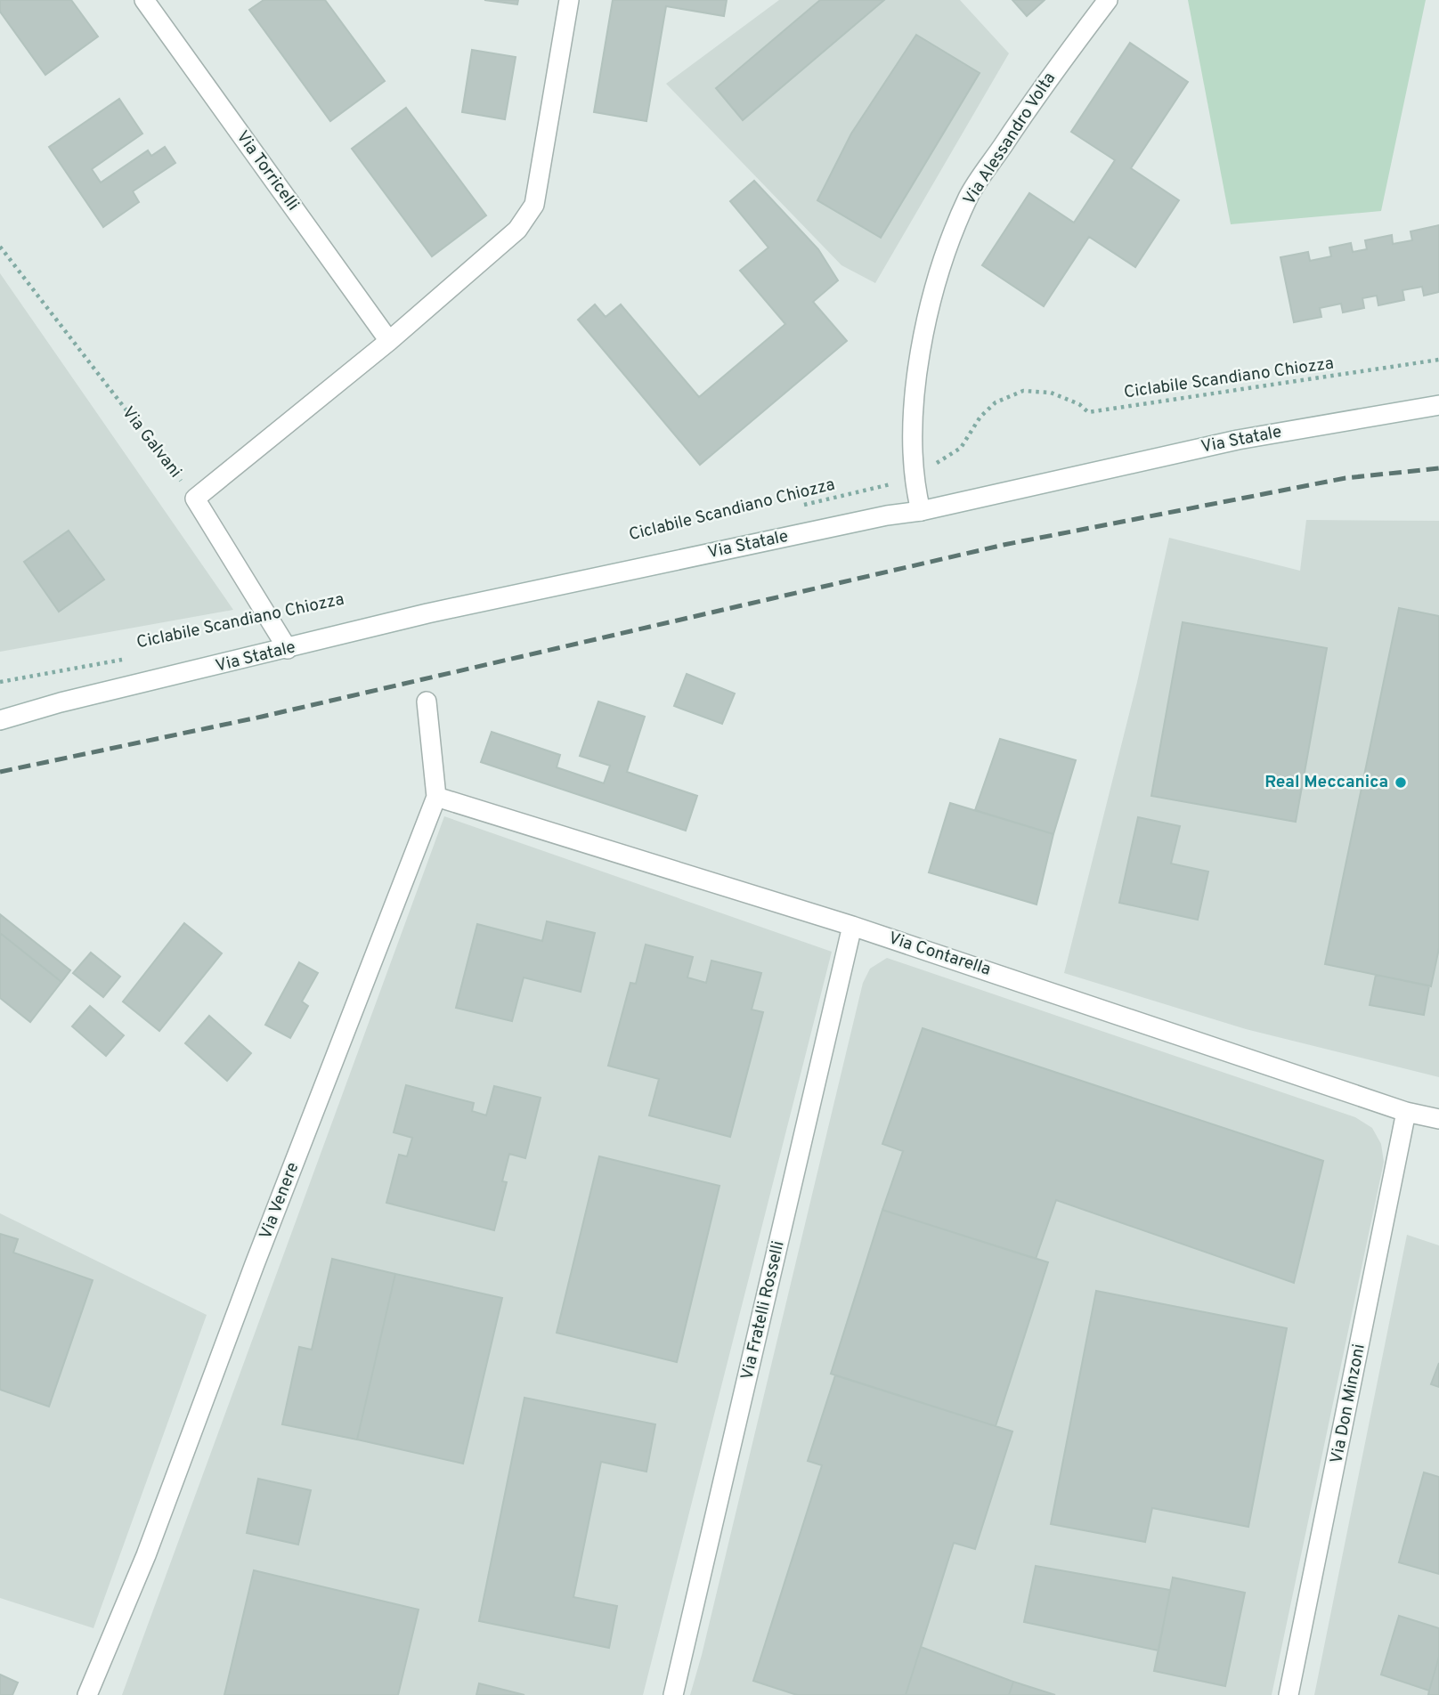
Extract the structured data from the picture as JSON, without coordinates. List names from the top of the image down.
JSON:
{
  "streets": {
    "street": [
      "Via Alessandro Volta",
      "Via Torricelli",
      "Via Statale",
      "Via Contarella",
      "Via Venere",
      "Via Fratelli Rosselli",
      "Via Don Minzoni"
    ],
    "path": ["Ciclabile Scandiano Chiozza", "Via Galvani"]
  },
  "crossings": [
    ["Via Alessandro Volta", "Ciclabile Scandiano Chiozza"],
    ["Via Alessandro Volta", "Via Statale"],
    ["Via Contarella", "Via Venere"],
    ["Via Contarella", "Via Fratelli Rosselli"],
    ["Via Contarella", "Via Don Minzoni"]
  ],
  "places": ["Real Meccanica"]
}
